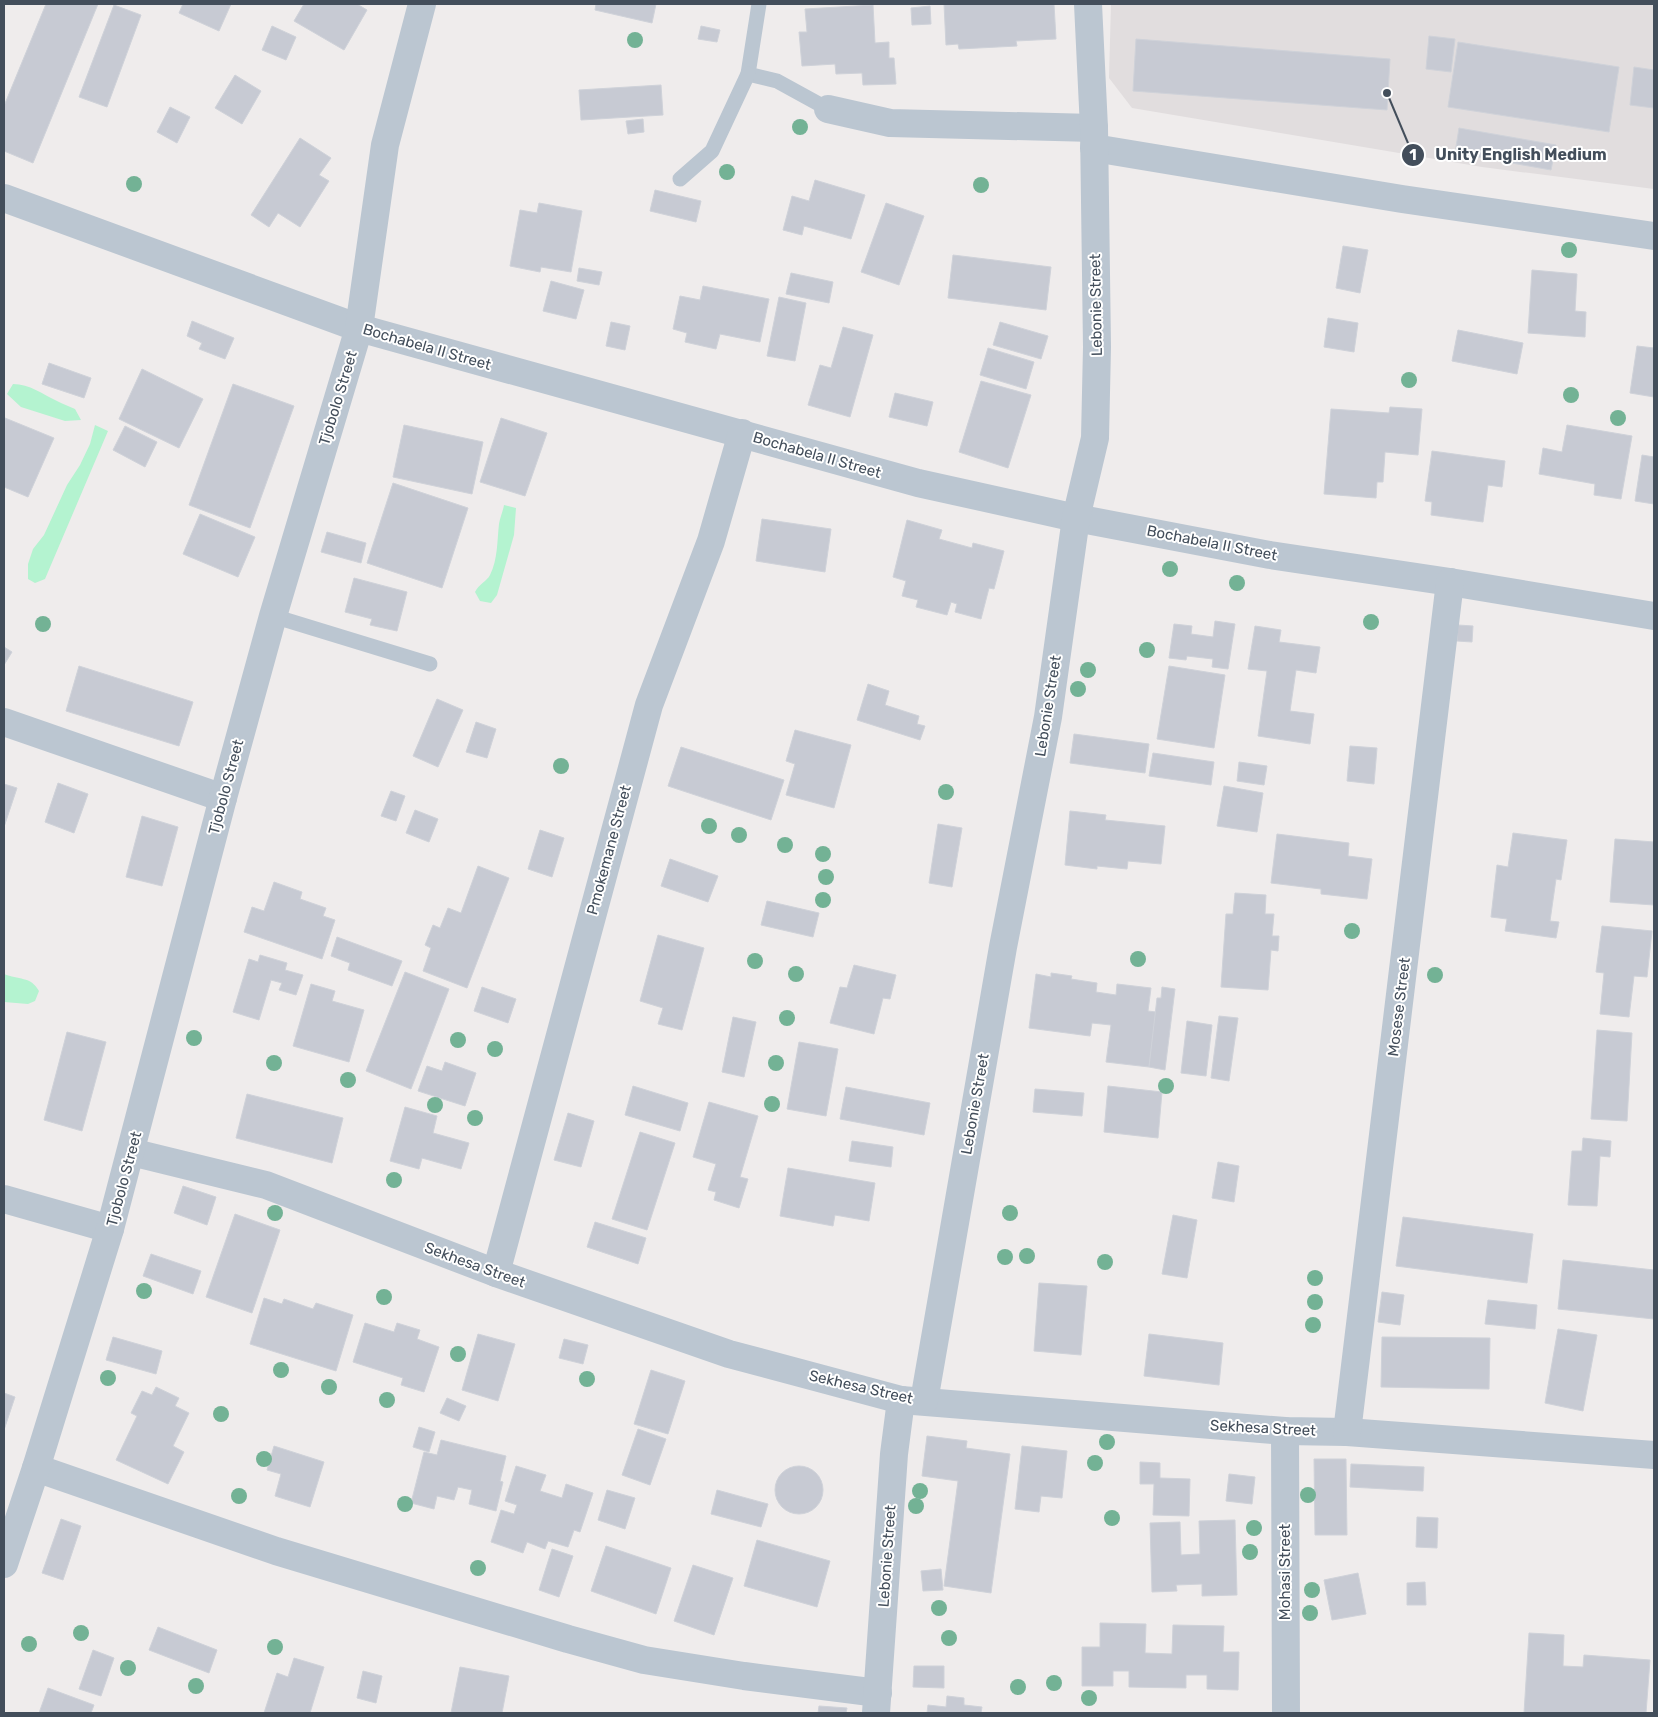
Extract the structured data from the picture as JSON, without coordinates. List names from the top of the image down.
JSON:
{
  "streets": {
    "street": [
      "Lebonie Street",
      "Bochabela II Street",
      "Tjobolo Street",
      "Pmokemane Street",
      "Mosese Street",
      "Sekhesa Street",
      "Mohasi Street"
    ]
  },
  "crossings": [
    ["Lebonie Street", "Bochabela II Street"],
    ["Lebonie Street", "Sekhesa Street"],
    ["Bochabela II Street", "Tjobolo Street"],
    ["Bochabela II Street", "Pmokemane Street"],
    ["Bochabela II Street", "Mosese Street"],
    ["Tjobolo Street", "Sekhesa Street"],
    ["Pmokemane Street", "Sekhesa Street"],
    ["Mosese Street", "Sekhesa Street"],
    ["Sekhesa Street", "Mohasi Street"]
  ],
  "places": ["Unity English Medium"]
}
